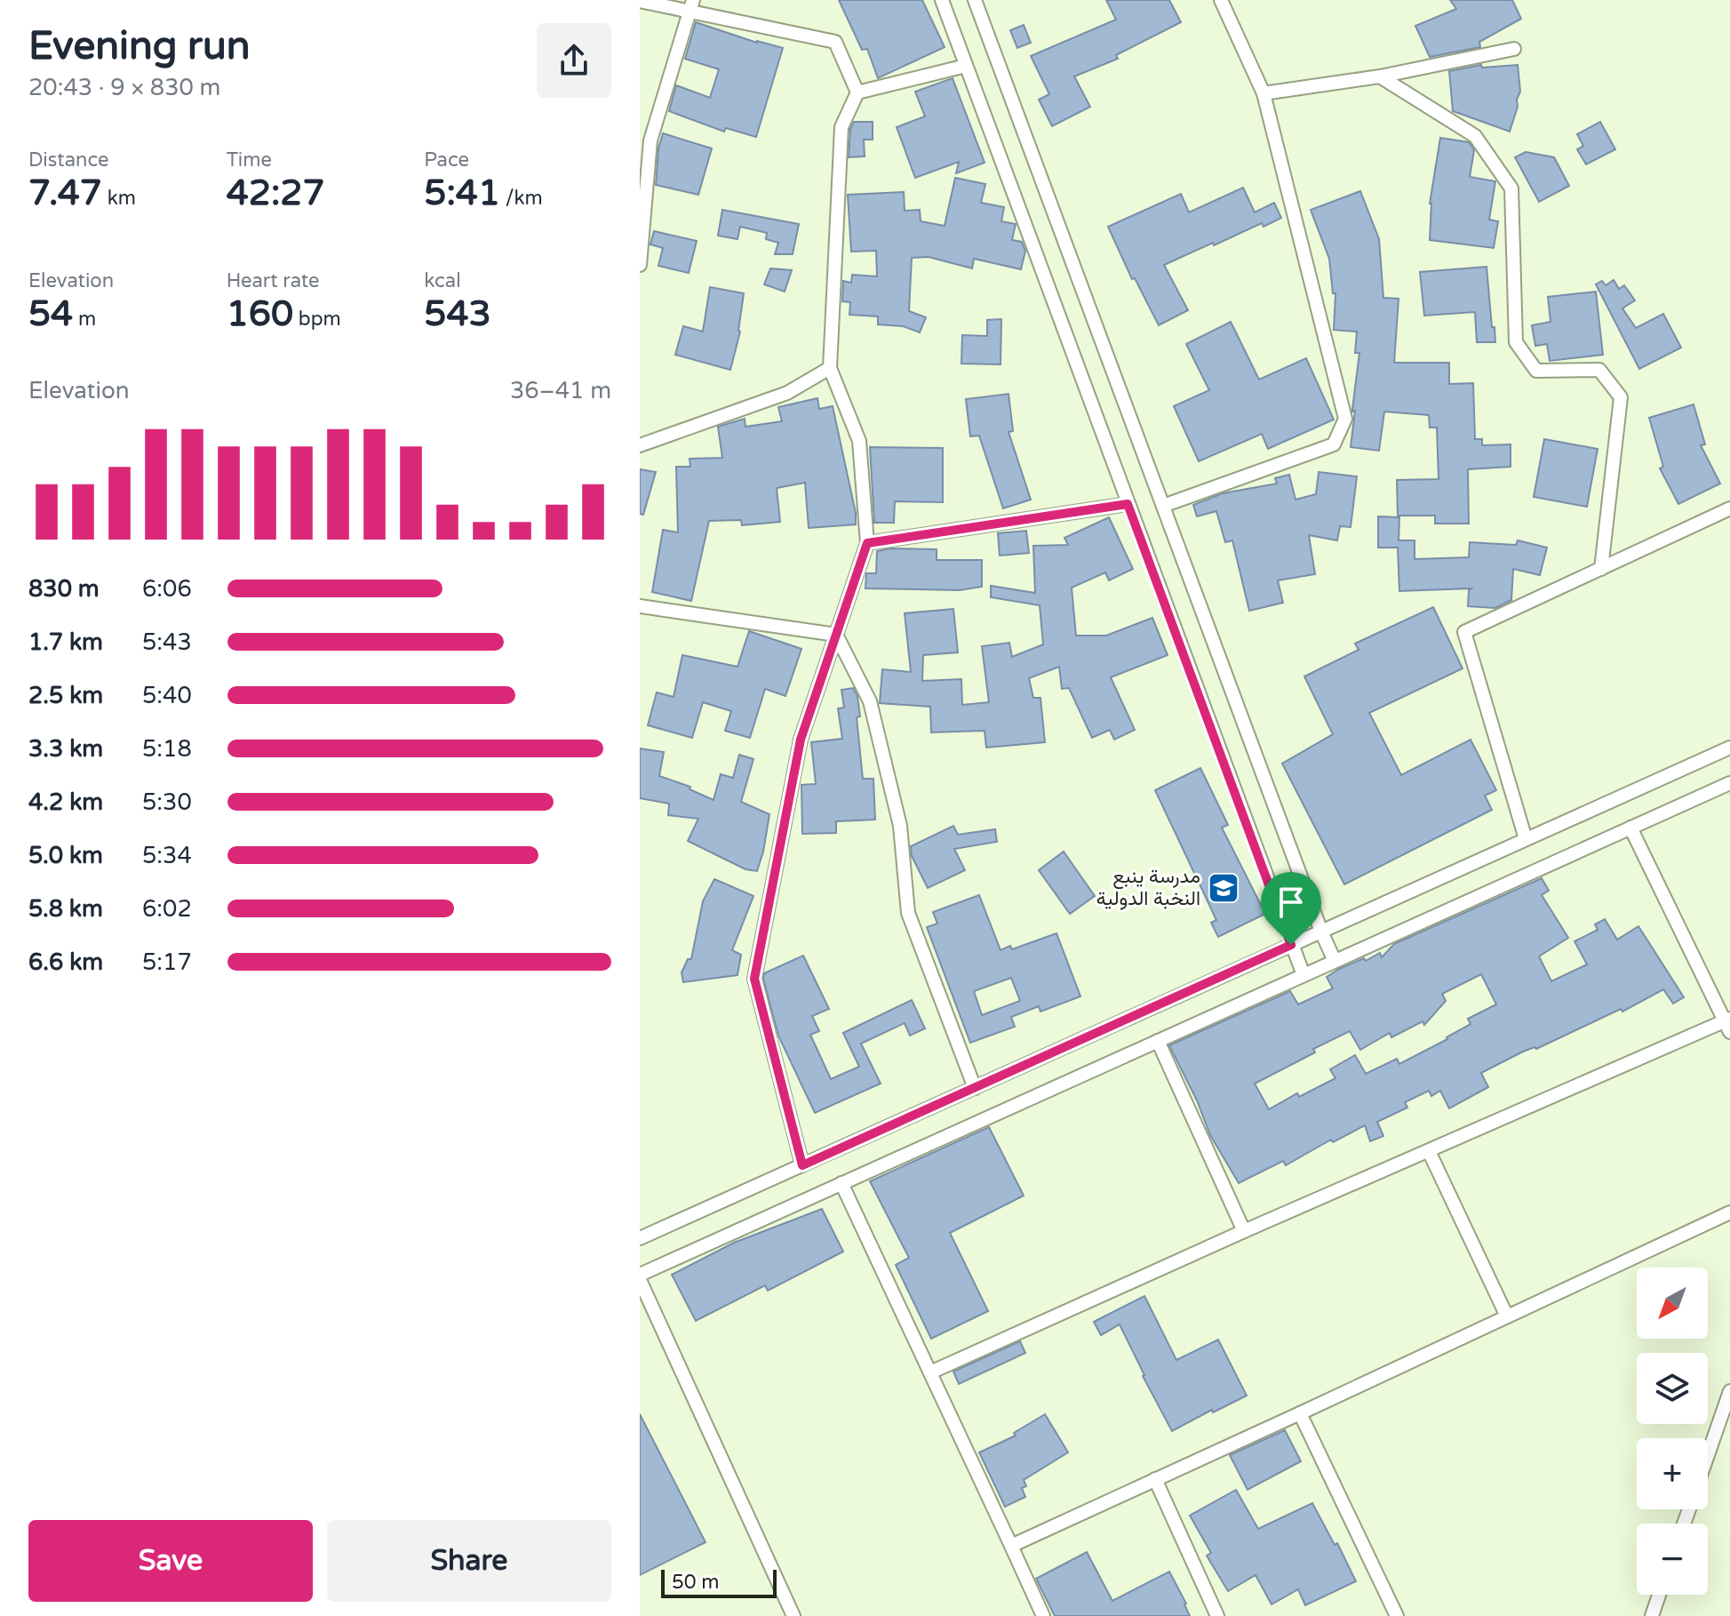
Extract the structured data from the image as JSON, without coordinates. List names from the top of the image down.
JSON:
{
  "places": {
    "school or university": ["مدرسة ينبع النخبة الدولية"]
  },
  "scale_bar": "50 m",
  "north": "bottom left",
  "page": {
    "heading": ["Evening run", "20:43 · 9 × 830 m"],
    "stats": [
      ["Distance", "7.47 km"],
      ["Time", "42:27"],
      ["Pace", "5:41 /km"],
      ["Elevation", "54 m"],
      ["Heart rate", "160 bpm"],
      ["kcal", "543"]
    ],
    "chart": ["Elevation", "36–41 m"],
    "list": [
      {
        "name": "830 m",
        "note": "6:06"
      },
      {
        "name": "1.7 km",
        "note": "5:43"
      },
      {
        "name": "2.5 km",
        "note": "5:40"
      },
      {
        "name": "3.3 km",
        "note": "5:18"
      },
      {
        "name": "4.2 km",
        "note": "5:30"
      },
      {
        "name": "5.0 km",
        "note": "5:34"
      },
      {
        "name": "5.8 km",
        "note": "6:02"
      },
      {
        "name": "6.6 km",
        "note": "5:17"
      }
    ],
    "map_buttons": ["+", "−"],
    "buttons": ["Save", "Share"],
    "scale": "50 m"
  }
}
